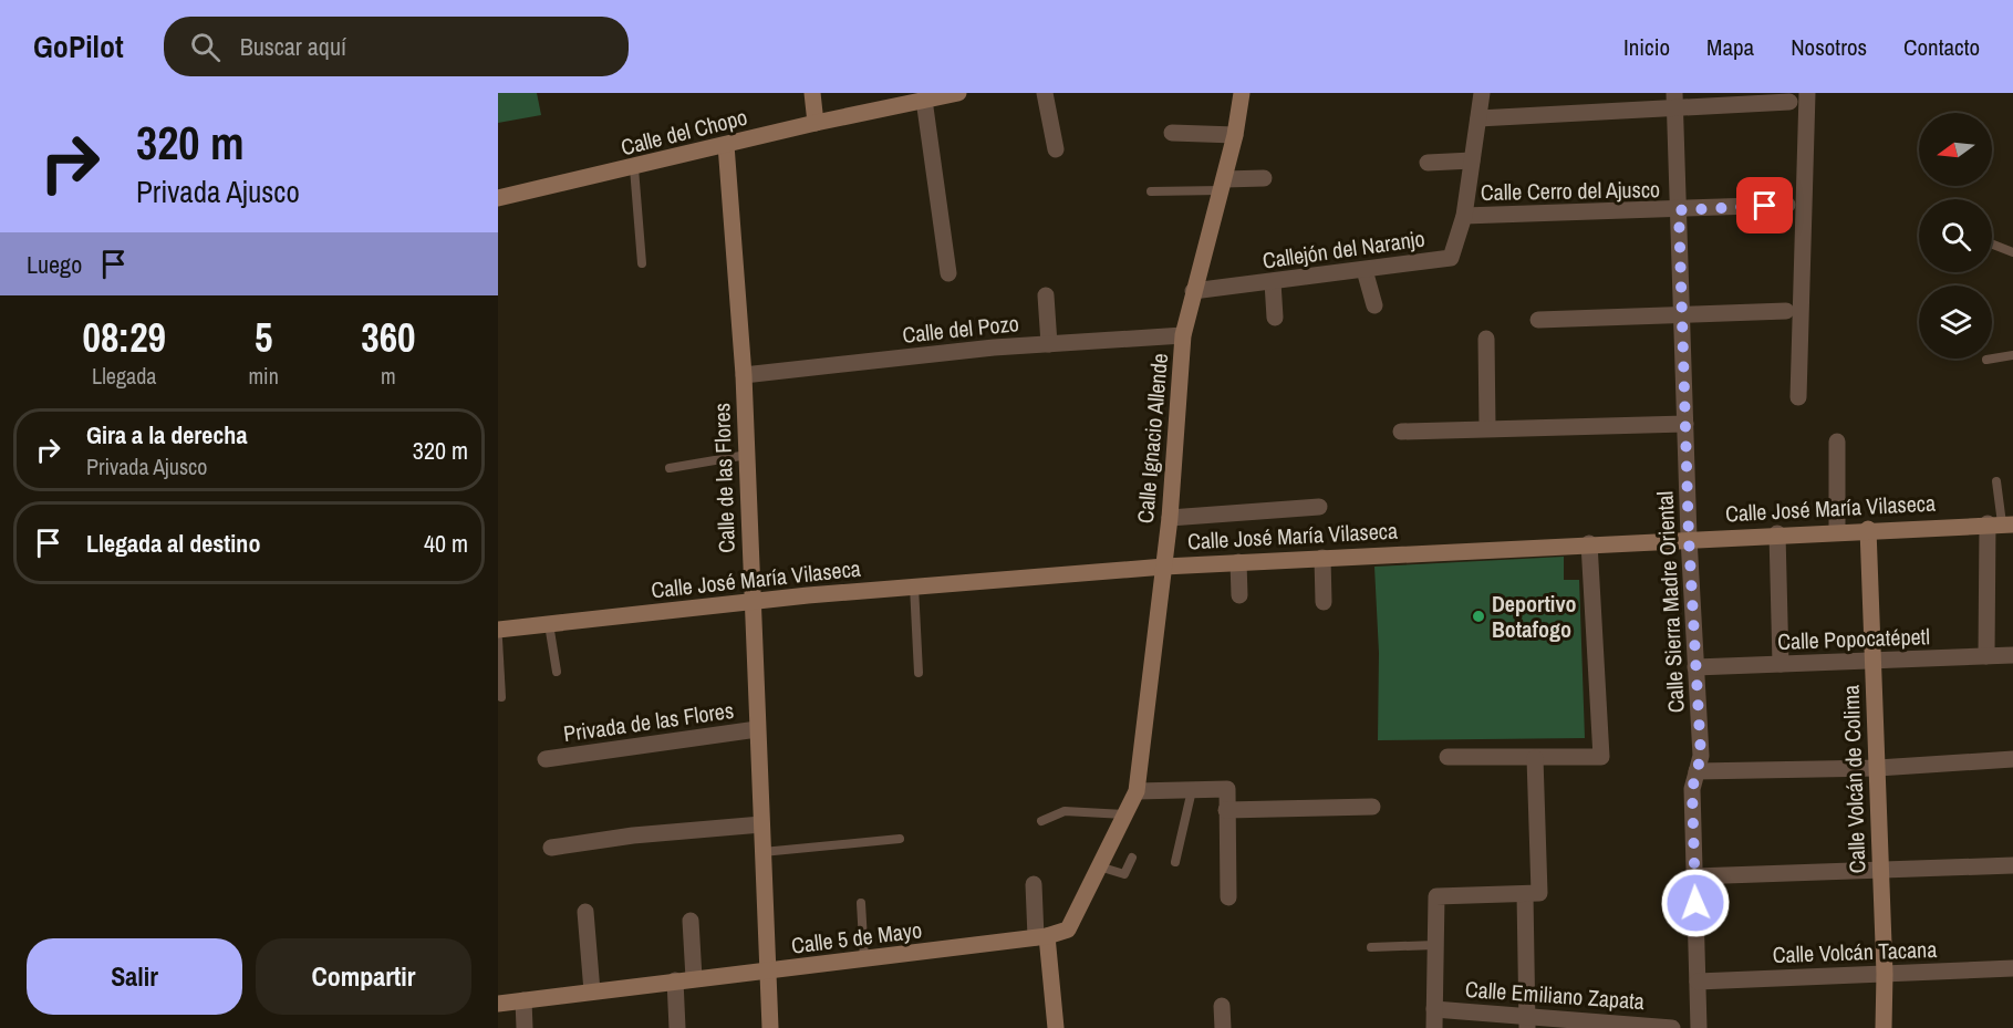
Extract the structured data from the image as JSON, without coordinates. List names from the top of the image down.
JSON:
{
  "streets": {
    "street": [
      "Calle del Chopo",
      "Calle Cerro del Ajusco",
      "Callejón del Naranjo",
      "Calle del Pozo",
      "Calle Ignacio Allende",
      "Calle de las Flores",
      "Calle José María Vilaseca",
      "Calle Sierra Madre Oriental",
      "Calle Popocatépetl",
      "Privada de las Flores",
      "Calle Volcán de Colima",
      "Calle 5 de Mayo",
      "Calle Volcán Tacana",
      "Calle Emiliano Zapata"
    ]
  },
  "crossings": [
    ["Calle del Chopo", "Calle de las Flores"],
    ["Calle Cerro del Ajusco", "Callejón del Naranjo"],
    ["Calle Cerro del Ajusco", "Calle Sierra Madre Oriental"],
    ["Callejón del Naranjo", "Calle Ignacio Allende"],
    ["Calle del Pozo", "Calle Ignacio Allende"],
    ["Calle del Pozo", "Calle de las Flores"],
    ["Calle Ignacio Allende", "Calle José María Vilaseca"],
    ["Calle Ignacio Allende", "Calle 5 de Mayo"],
    ["Calle de las Flores", "Calle José María Vilaseca"],
    ["Calle de las Flores", "Privada de las Flores"],
    ["Calle de las Flores", "Calle 5 de Mayo"],
    ["Calle José María Vilaseca", "Calle Sierra Madre Oriental"],
    ["Calle José María Vilaseca", "Calle Volcán de Colima"],
    ["Calle Sierra Madre Oriental", "Calle Popocatépetl"],
    ["Calle Sierra Madre Oriental", "Calle Volcán Tacana"],
    ["Calle Popocatépetl", "Calle Volcán de Colima"],
    ["Calle Volcán de Colima", "Calle Volcán Tacana"]
  ],
  "places": ["Deportivo Botafogo"],
  "north": "left",
  "page": {
    "header": "GoPilot",
    "search": "Buscar aquí",
    "nav": [
      "Inicio",
      "Mapa",
      "Nosotros",
      "Contacto"
    ],
    "turn": ["320 m", "Privada Ajusco"],
    "then": "Luego",
    "eta": [
      "08:29",
      "Llegada",
      "5",
      "min",
      "360",
      "m"
    ],
    "list": [
      {
        "name": "Gira a la derecha",
        "note": "Privada Ajusco",
        "value": "320 m"
      },
      {
        "name": "Llegada al destino",
        "value": "40 m"
      }
    ],
    "buttons": ["Salir", "Compartir"]
  }
}
